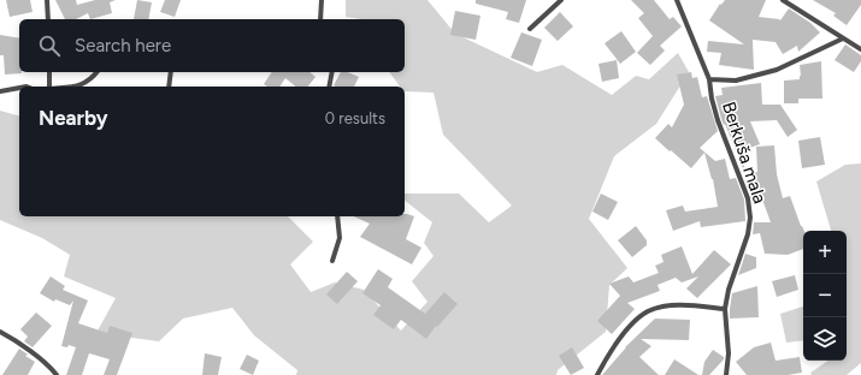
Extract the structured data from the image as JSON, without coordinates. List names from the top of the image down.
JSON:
{
  "streets": {
    "street": ["Berkuša mala"]
  },
  "page": {
    "search": "Search here",
    "heading": ["Nearby", "0 results"],
    "map_buttons": ["+", "−"]
  }
}
